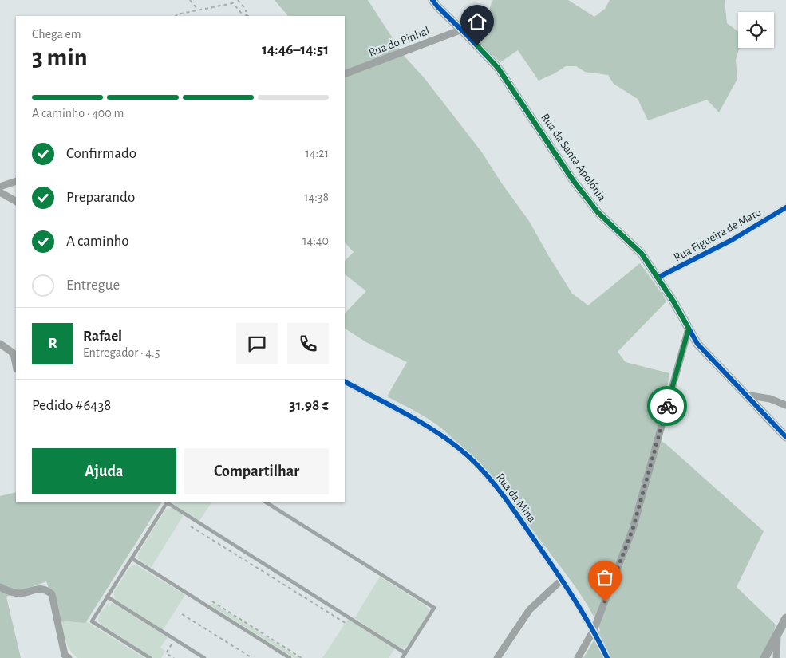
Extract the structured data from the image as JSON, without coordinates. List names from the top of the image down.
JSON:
{
  "streets": {
    "street": [
      "Rua do Pinhal",
      "Rua da Santa Apolónia",
      "Rua Figueira de Mato",
      "Rua da Mina"
    ]
  },
  "crossings": [
    ["Rua do Pinhal", "Rua da Santa Apolónia"],
    ["Rua da Santa Apolónia", "Rua Figueira de Mato"]
  ],
  "page": {
    "heading": ["3 min", "Chega em", "14:46–14:51"],
    "panel": [
      "Rafael",
      "Entregador · 4.5",
      "Pedido #6438",
      "31.98 €"
    ],
    "bar": "A caminho · 400 m",
    "list": [
      ["Confirmado", "14:21"],
      ["Preparando", "14:38"],
      ["A caminho", "14:40"],
      "Entregue"
    ],
    "round": "R",
    "buttons": ["Ajuda", "Compartilhar"]
  }
}
